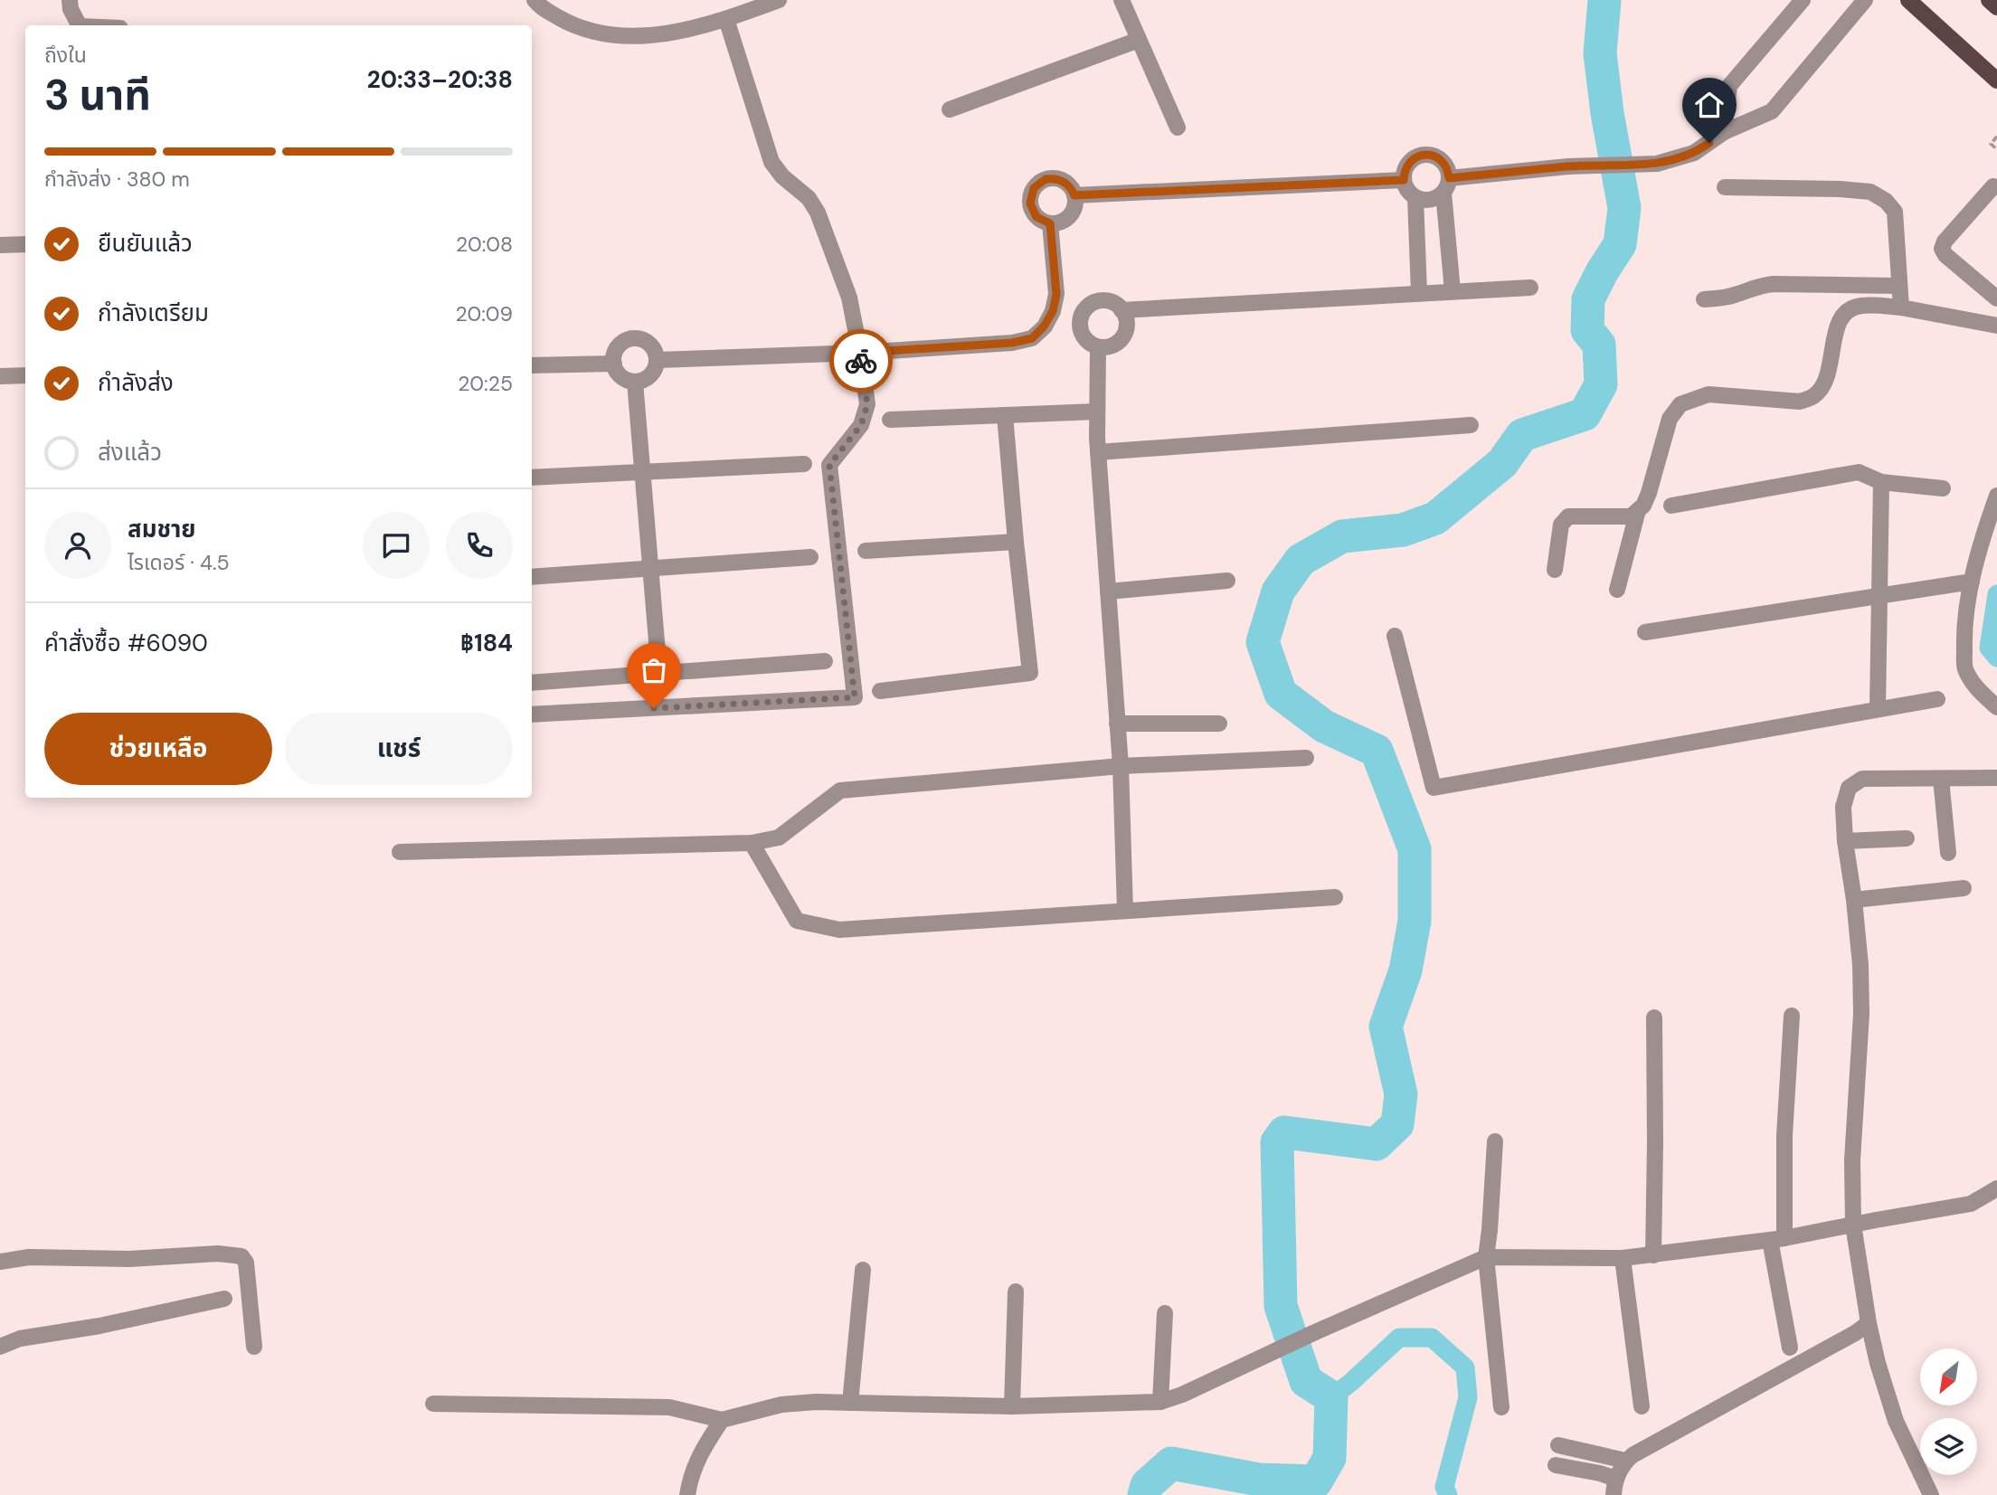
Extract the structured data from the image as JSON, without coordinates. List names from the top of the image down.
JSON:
{
  "north": "bottom left",
  "page": {
    "heading": ["3 นาที", "ถึงใน", "20:33–20:38"],
    "panel": [
      "สมชาย",
      "ไรเดอร์ · 4.5",
      "คำสั่งซื้อ #6090",
      "฿184"
    ],
    "bar": "กำลังส่ง · 380 m",
    "list": [
      ["ยืนยันแล้ว", "20:08"],
      ["กำลังเตรียม", "20:09"],
      ["กำลังส่ง", "20:25"],
      "ส่งแล้ว"
    ],
    "buttons": ["ช่วยเหลือ", "แชร์"]
  }
}
